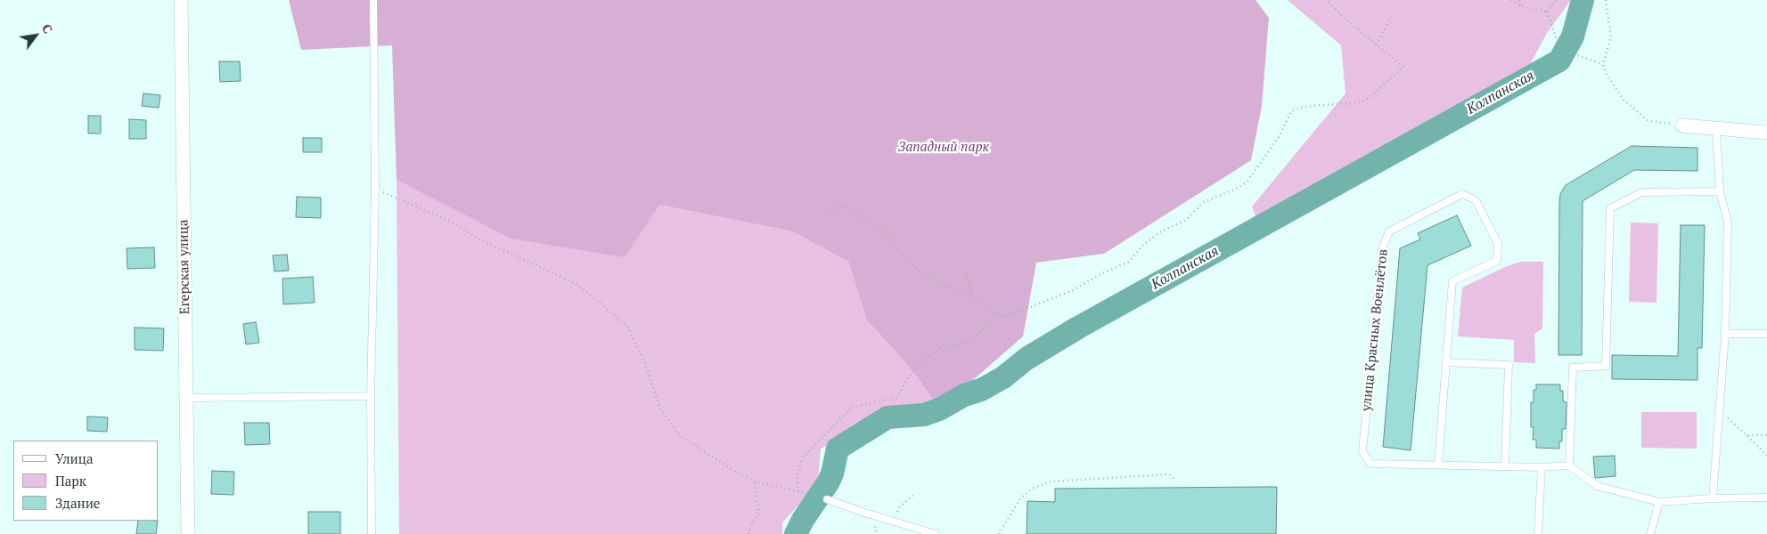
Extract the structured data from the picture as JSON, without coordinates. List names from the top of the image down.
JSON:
{
  "streets": {
    "street": ["Егерская улица"],
    "lane": ["улица Красных Военлётов"]
  },
  "water": ["Колпанская"],
  "parks": ["Западный парк"],
  "legend": ["Улица", "Парк", "Здание"],
  "north": "top right"
}
